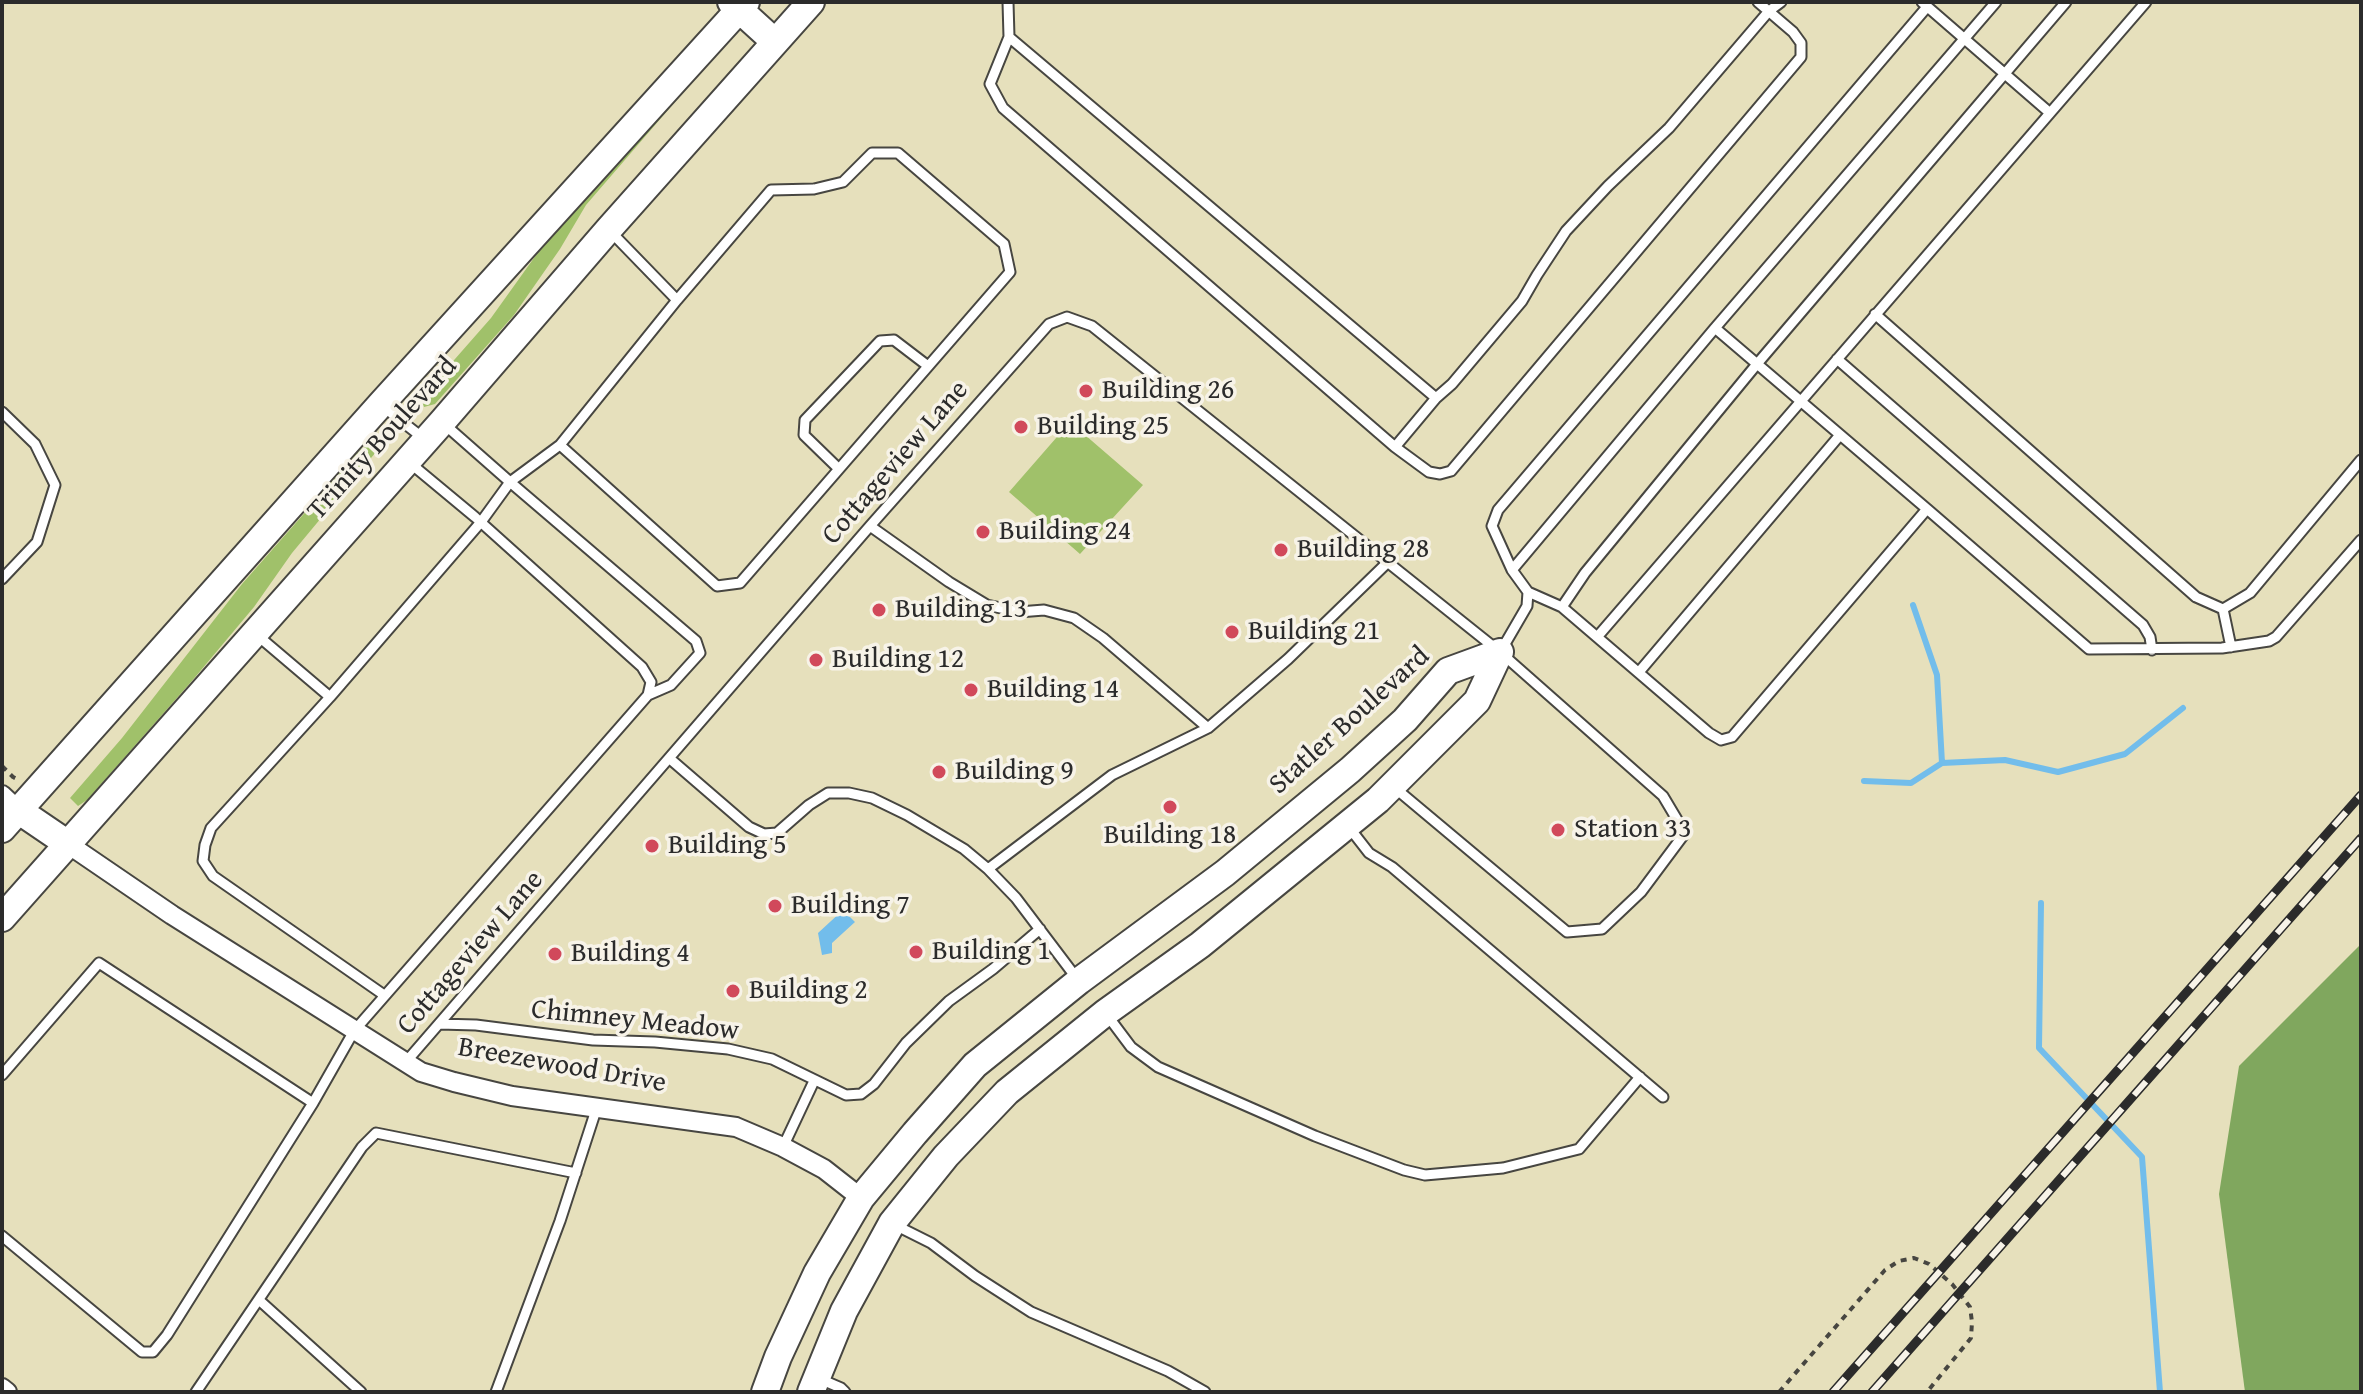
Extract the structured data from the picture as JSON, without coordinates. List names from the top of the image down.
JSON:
{
  "streets": {
    "main road": ["Trinity Boulevard", "Statler Boulevard", "Breezewood Drive"],
    "lane": ["Cottageview Lane", "Chimney Meadow"]
  },
  "crossings": [
    ["Trinity Boulevard", "Breezewood Drive"],
    ["Cottageview Lane", "Statler Boulevard"],
    ["Cottageview Lane", "Chimney Meadow"],
    ["Cottageview Lane", "Breezewood Drive"],
    ["Statler Boulevard", "Breezewood Drive"]
  ],
  "places": [
    "Building 26",
    "Building 25",
    "Building 24",
    "Building 28",
    "Building 13",
    "Building 21",
    "Building 12",
    "Building 14",
    "Building 9",
    "Building 18",
    "Station 33",
    "Building 5",
    "Building 7",
    "Building 1",
    "Building 4",
    "Building 2"
  ]
}
